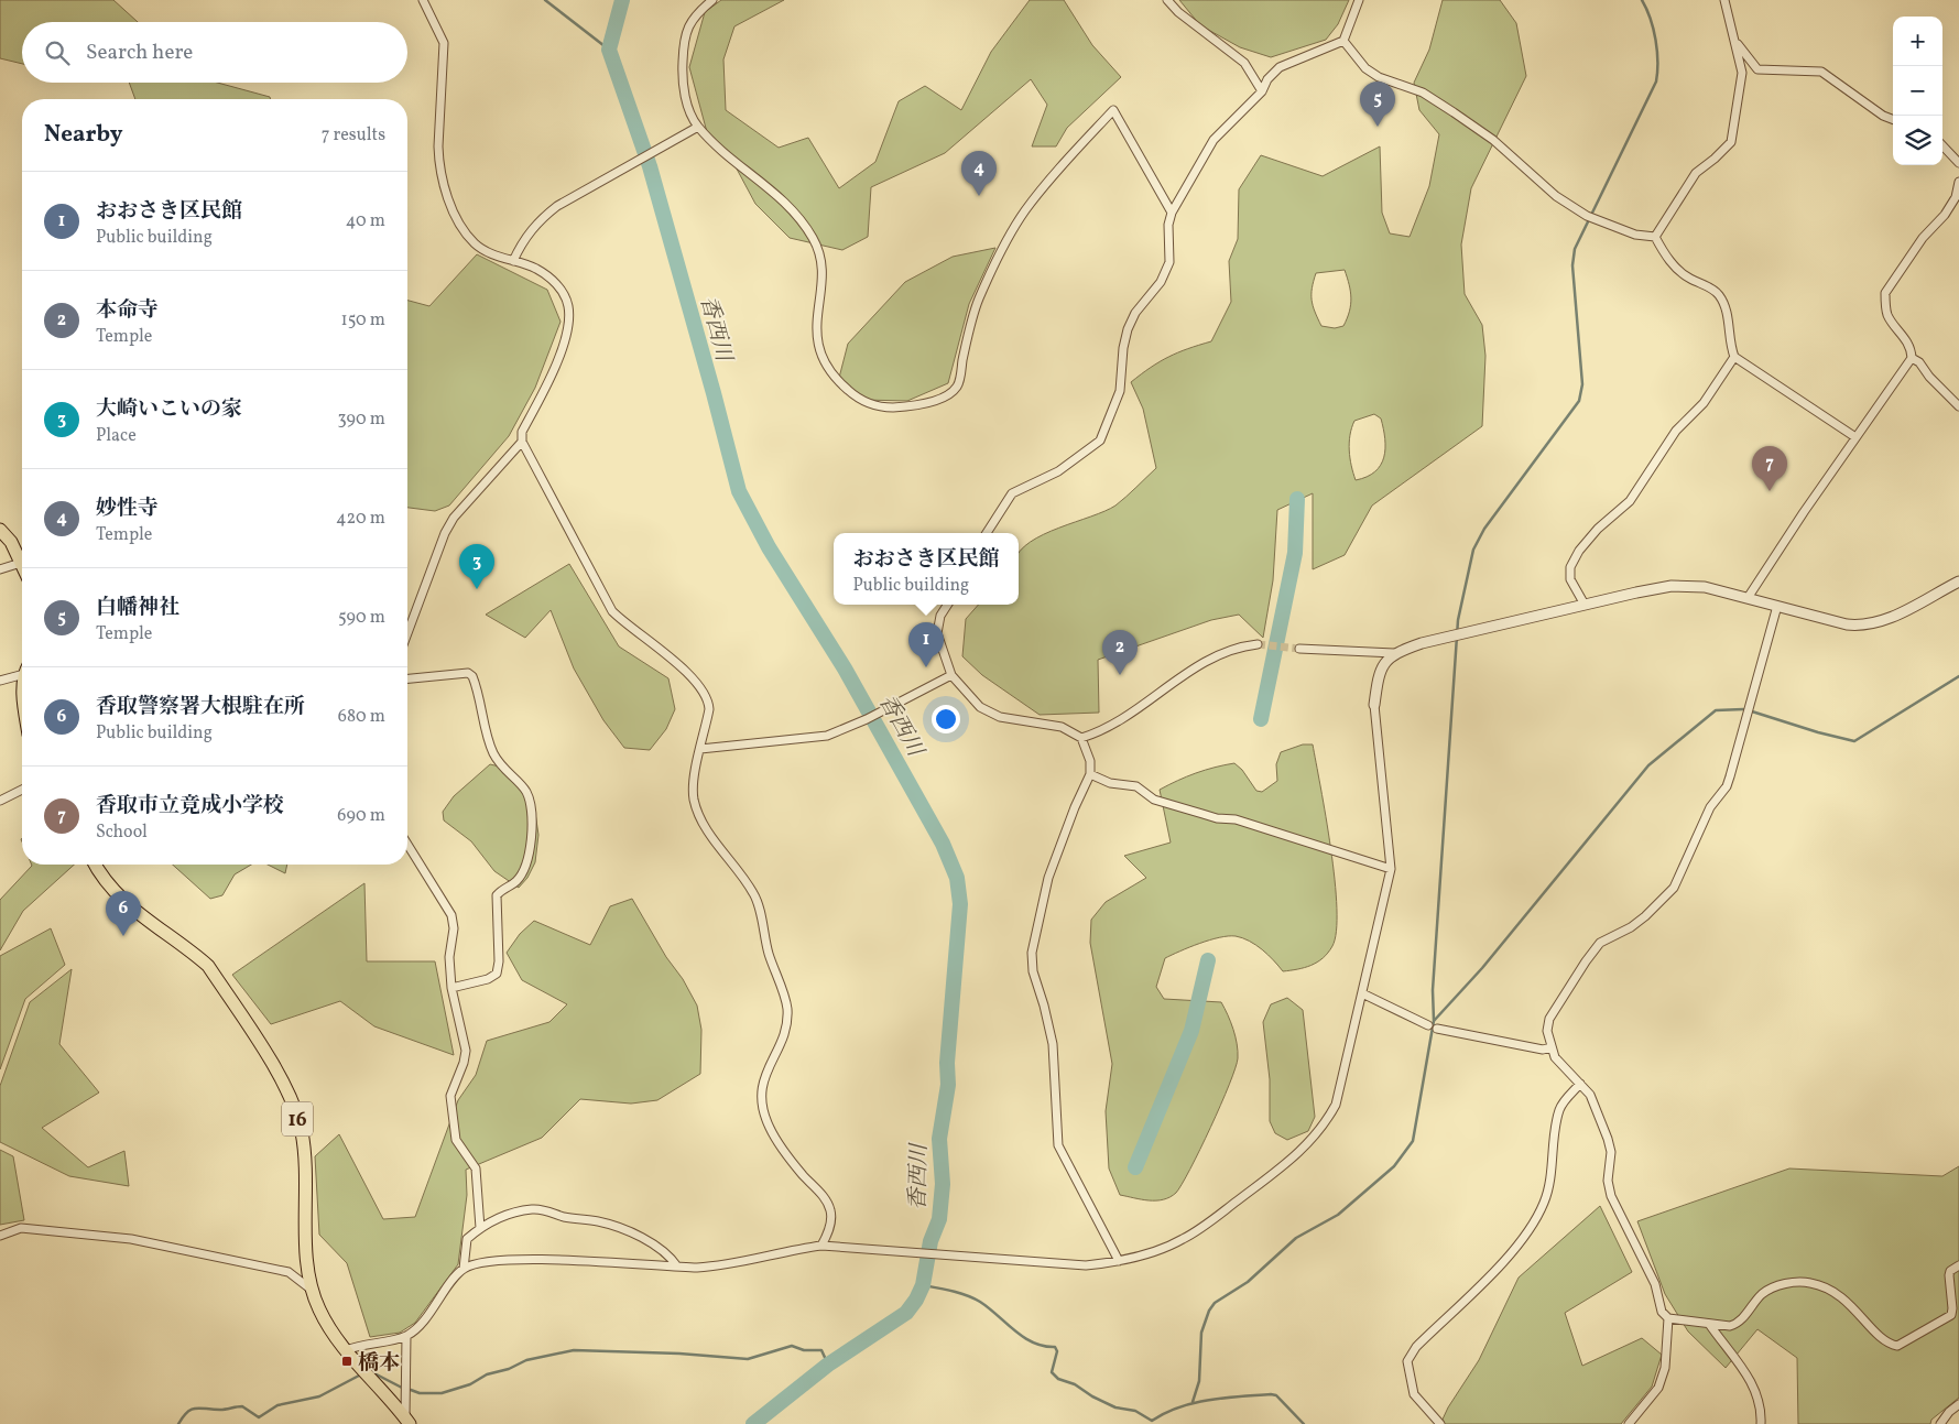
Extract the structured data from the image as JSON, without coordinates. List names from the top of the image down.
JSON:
{
  "streets": {
    "main road": ["16"]
  },
  "water": ["香西川"],
  "places": {
    "transit": ["橋本"]
  },
  "page": {
    "map_buttons": ["+", "−"],
    "search": "Search here",
    "pins": [
      "5",
      "4",
      "7",
      "3",
      "1",
      "2",
      "6"
    ],
    "heading": ["Nearby", "7 results"],
    "list": [
      {
        "mark": "1",
        "name": "おおさき区民館",
        "note": "Public building",
        "value": "40 m"
      },
      {
        "mark": "2",
        "name": "本命寺",
        "note": "Temple",
        "value": "150 m"
      },
      {
        "mark": "3",
        "name": "大崎いこいの家",
        "note": "Place",
        "value": "390 m"
      },
      {
        "mark": "4",
        "name": "妙性寺",
        "note": "Temple",
        "value": "420 m"
      },
      {
        "mark": "5",
        "name": "白幡神社",
        "note": "Temple",
        "value": "590 m"
      },
      {
        "mark": "6",
        "name": "香取警察署大根駐在所",
        "note": "Public building",
        "value": "680 m"
      },
      {
        "mark": "7",
        "name": "香取市立竟成小学校",
        "note": "School",
        "value": "690 m"
      }
    ],
    "popup": ["おおさき区民館", "Public building"]
  }
}
